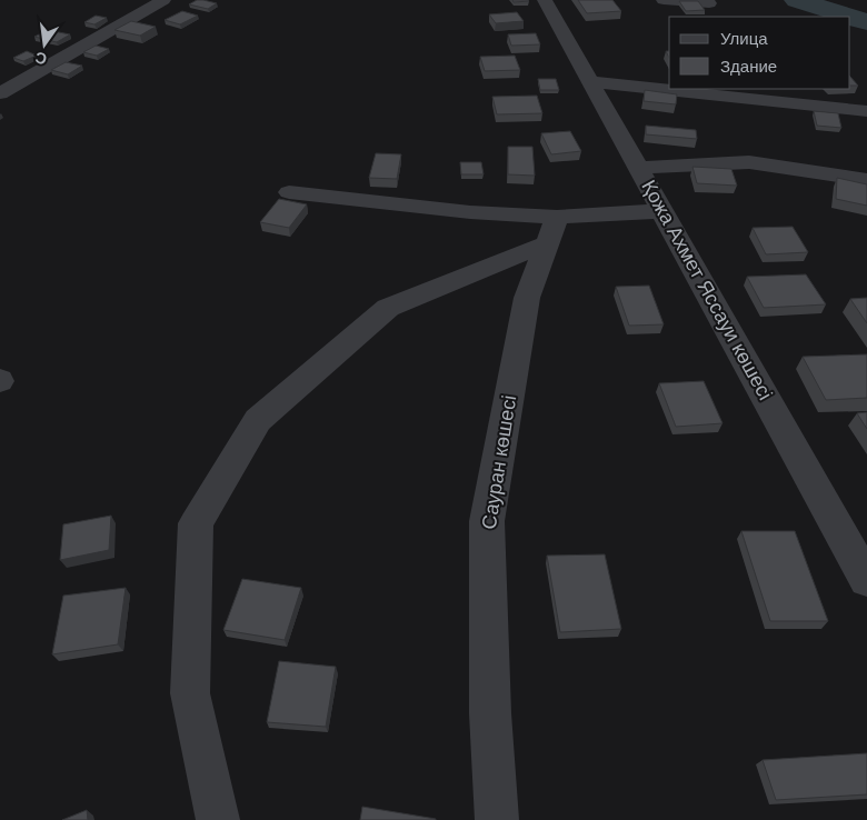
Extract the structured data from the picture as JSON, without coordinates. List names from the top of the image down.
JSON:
{
  "streets": {
    "street": ["Қожа Ахмет Яссауи көшесі", "Сауран көшесі"]
  },
  "legend": ["Улица", "Здание"],
  "north": "bottom"
}
